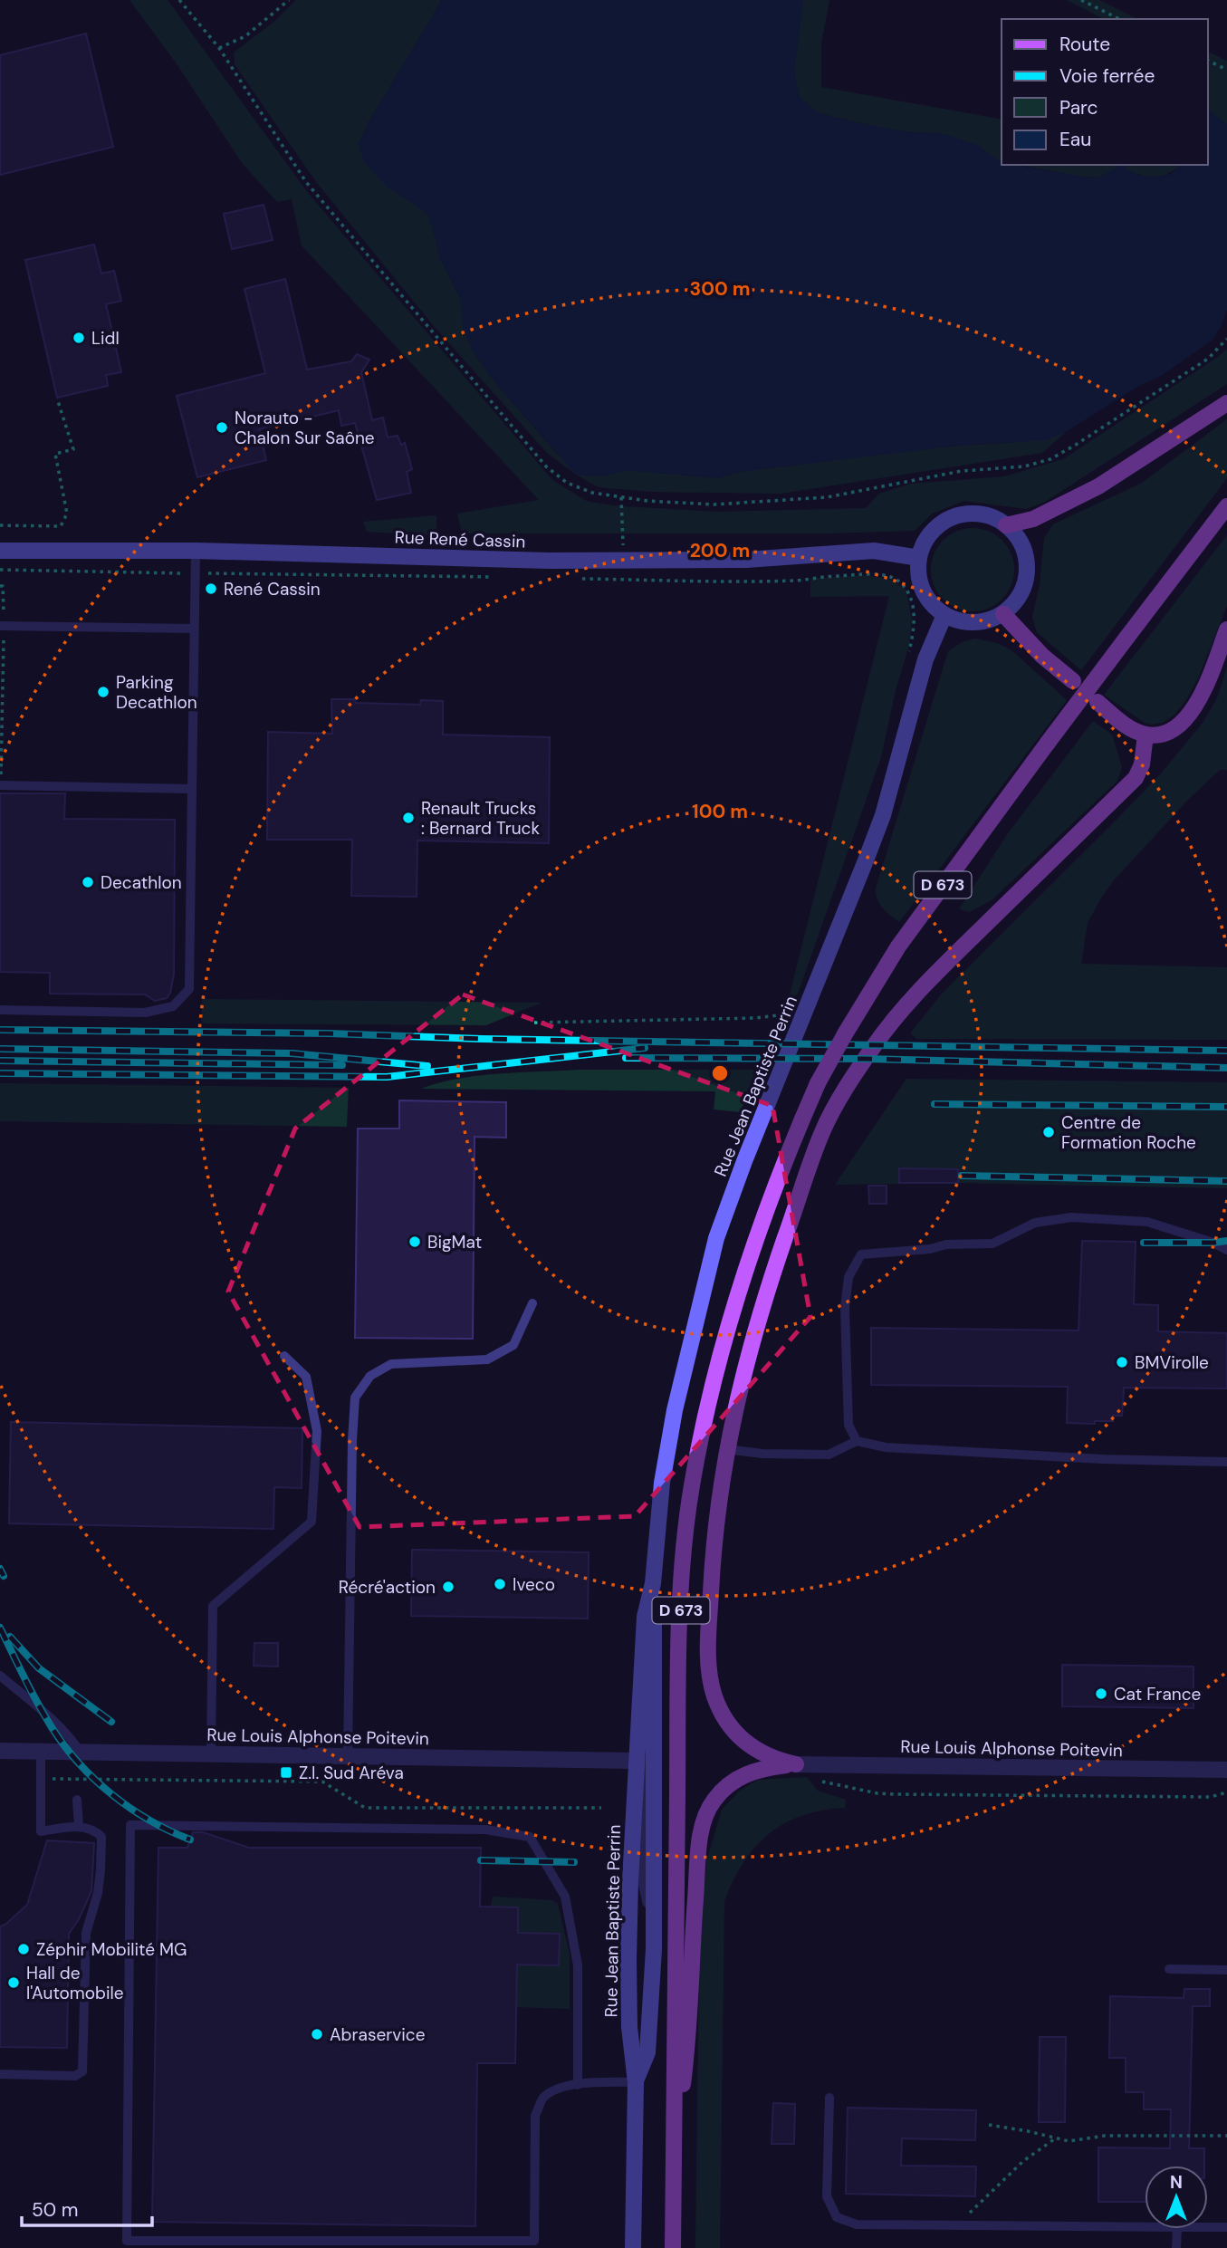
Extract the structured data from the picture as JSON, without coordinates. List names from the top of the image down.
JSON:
{
  "streets": {
    "main road": ["Rue René Cassin", "D 673", "Rue Jean Baptiste Perrin"],
    "street": ["Rue Louis Alphonse Poitevin"]
  },
  "crossings": [
    ["Rue René Cassin", "Rue Jean Baptiste Perrin"],
    ["Rue Jean Baptiste Perrin", "Rue Louis Alphonse Poitevin"]
  ],
  "places": {
    "other": [
      "Lidl",
      "Norauto - Chalon Sur Saône",
      "René Cassin",
      "Parking Decathlon",
      "Renault Trucks : Bernard Truck",
      "Decathlon",
      "Centre de Formation Roche",
      "BigMat",
      "BMVirolle",
      "Iveco",
      "Récré'action",
      "Cat France",
      "Zéphir Mobilité MG",
      "Hall de l'Automobile",
      "Abraservice"
    ],
    "transit": ["Z.I. Sud Aréva"]
  },
  "legend": [
    "Route",
    "Voie ferrée",
    "Parc",
    "Eau"
  ],
  "scale_bar": "50 m",
  "north": "top",
  "rings": ["300 m", "200 m", "100 m"]
}
